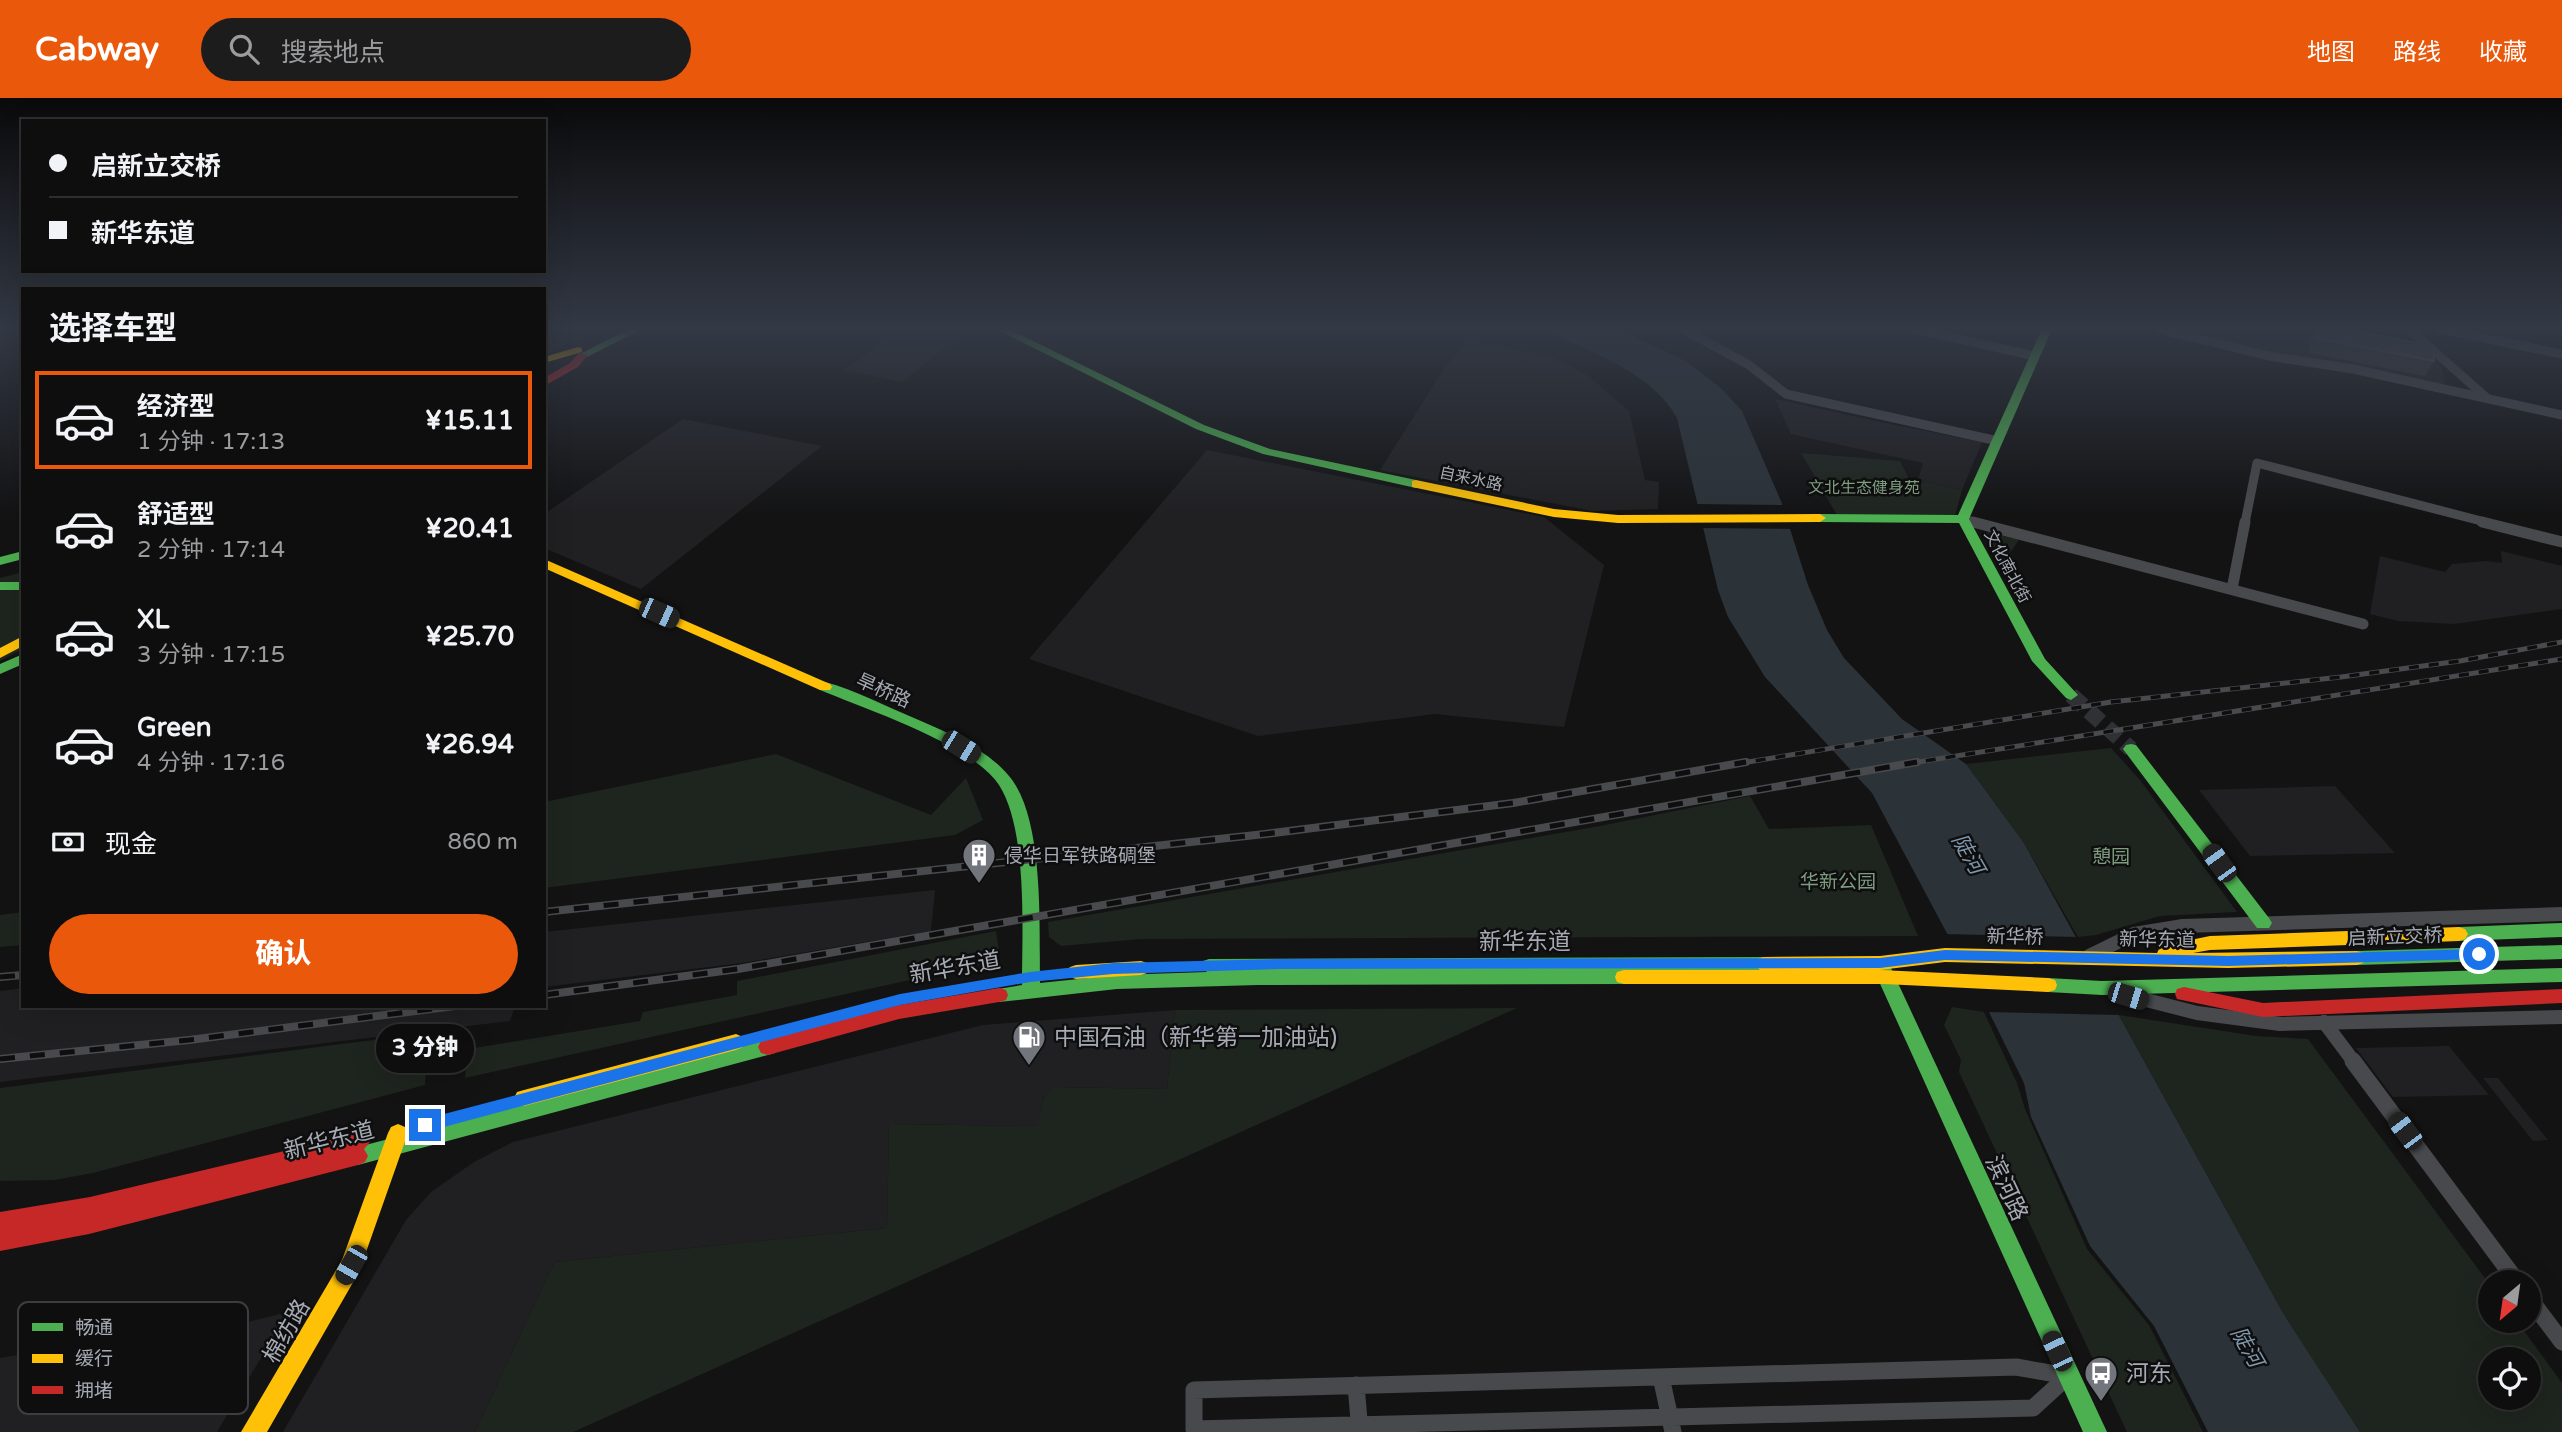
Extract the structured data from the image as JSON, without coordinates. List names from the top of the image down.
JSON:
{
  "streets": {
    "main road": [
      "自来水路",
      "文化南北街",
      "旱桥路",
      "新华桥",
      "启新立交桥",
      "新华东道",
      "滨河路",
      "棉纺路"
    ]
  },
  "crossings": [
    ["自来水路", "文化南北街"],
    ["旱桥路", "新华东道"],
    ["新华桥", "新华东道"],
    ["启新立交桥", "新华东道"],
    ["新华东道", "滨河路"],
    ["新华东道", "棉纺路"]
  ],
  "water": ["陡河"],
  "parks": ["文北生态健身苑", "憩园", "华新公园"],
  "places": {
    "building": ["侵华日军铁路碉堡"],
    "fuel station": ["中国石油（新华第一加油站)"],
    "bus stop": ["河东"]
  },
  "legend": ["畅通", "缓行", "拥堵"],
  "north": "bottom left",
  "page": {
    "header": "Cabway",
    "search": "搜索地点",
    "nav": ["地图", "路线", "收藏"],
    "banner": ["启新立交桥", "新华东道"],
    "heading": "选择车型",
    "list": [
      {
        "name": "经济型",
        "note": "1 分钟 · 17:13",
        "value": "¥15.11"
      },
      {
        "name": "舒适型",
        "note": "2 分钟 · 17:14",
        "value": "¥20.41"
      },
      {
        "name": "XL",
        "note": "3 分钟 · 17:15",
        "value": "¥25.70"
      },
      {
        "name": "Green",
        "note": "4 分钟 · 17:16",
        "value": "¥26.94"
      }
    ],
    "pay": ["现金", "860 m"],
    "buttons": "确认",
    "bubble": "3 分钟"
  }
}
